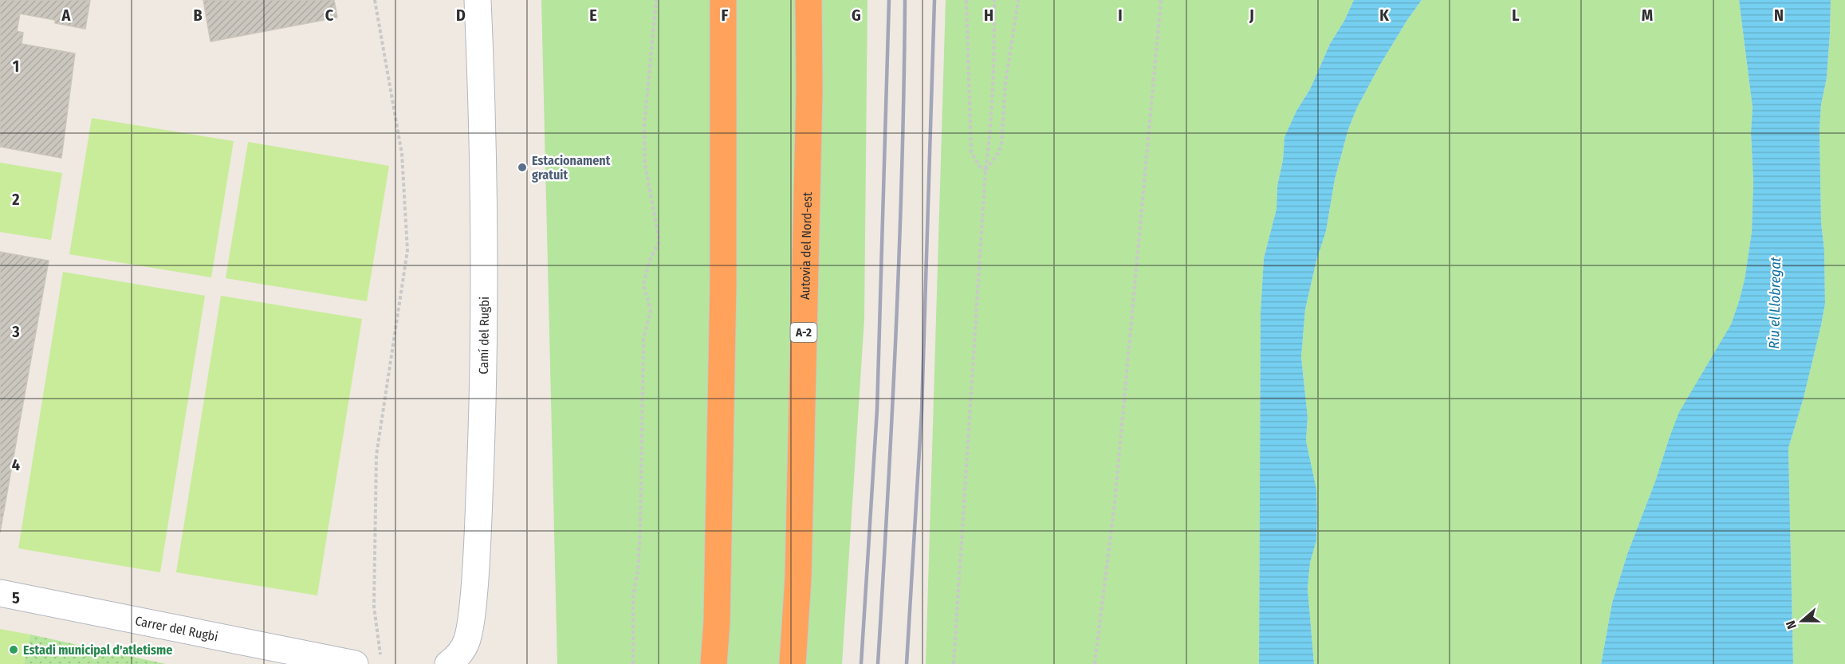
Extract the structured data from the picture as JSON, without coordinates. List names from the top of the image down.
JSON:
{
  "streets": {
    "highway": ["Autovia del Nord-est", "A-2"],
    "street": ["Camí del Rugbi", "Carrer del Rugbi"]
  },
  "water": ["Riu el Llobregat"],
  "places": ["Estacionament gratuit", "Estadi municipal d'atletisme"],
  "north": "left",
  "grid": {
    "columns": [
      "A",
      "B",
      "C",
      "D",
      "E",
      "F",
      "G",
      "H",
      "I",
      "J",
      "K",
      "L",
      "M",
      "N"
    ],
    "rows": [
      "1",
      "2",
      "3",
      "4",
      "5"
    ]
  }
}
